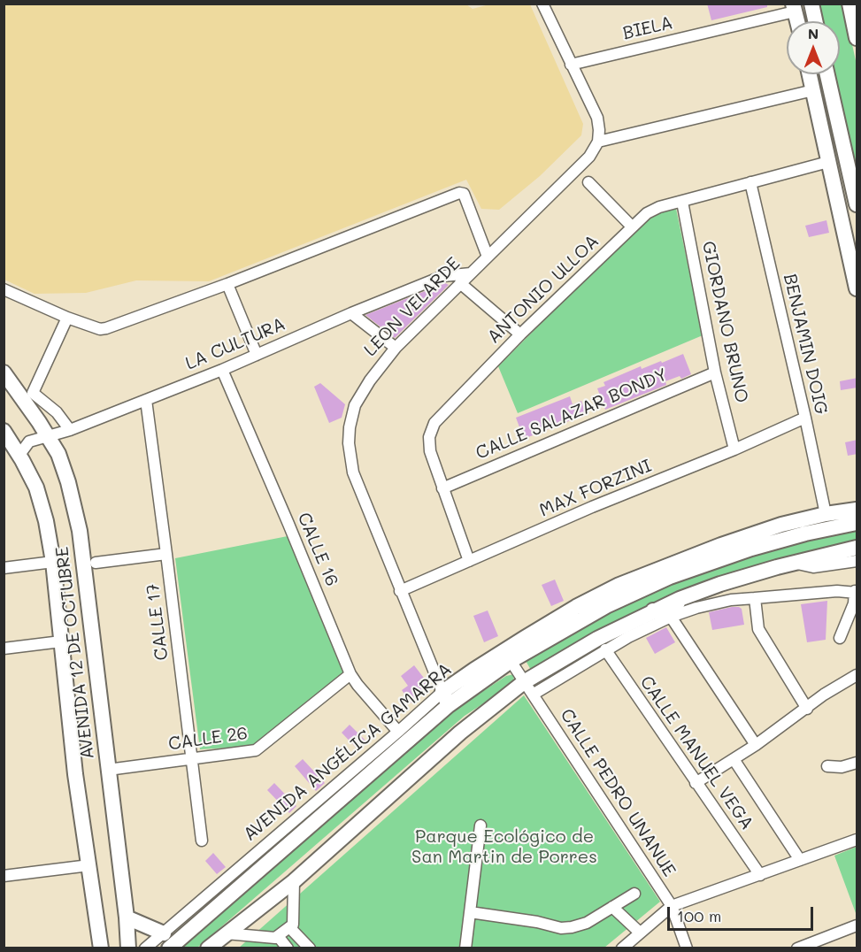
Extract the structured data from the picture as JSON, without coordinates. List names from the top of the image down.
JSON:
{
  "streets": {
    "main road": ["AVENIDA 12 DE OCTUBRE", "AVENIDA ANGÉLICA GAMARRA"],
    "street": [
      "BIELA",
      "ANTONIO ULLOA",
      "LEON VELARDE",
      "GIORDANO BRUNO",
      "LA CULTURA",
      "BENJAMIN DOIG",
      "CALLE SALAZAR BONDY",
      "MAX FORZINI",
      "CALLE 16",
      "CALLE 17",
      "CALLE 26",
      "CALLE MANUEL VEGA",
      "CALLE PEDRO UNANUE"
    ]
  },
  "crossings": [
    ["ANTONIO ULLOA", "GIORDANO BRUNO"],
    ["ANTONIO ULLOA", "BENJAMIN DOIG"],
    ["ANTONIO ULLOA", "CALLE SALAZAR BONDY"],
    ["ANTONIO ULLOA", "MAX FORZINI"],
    ["LEON VELARDE", "LA CULTURA"],
    ["LEON VELARDE", "MAX FORZINI"],
    ["LEON VELARDE", "AVENIDA ANGÉLICA GAMARRA"],
    ["GIORDANO BRUNO", "CALLE SALAZAR BONDY"],
    ["GIORDANO BRUNO", "MAX FORZINI"],
    ["LA CULTURA", "CALLE 16"],
    ["LA CULTURA", "CALLE 17"],
    ["LA CULTURA", "AVENIDA 12 DE OCTUBRE"],
    ["BENJAMIN DOIG", "MAX FORZINI"],
    ["BENJAMIN DOIG", "AVENIDA ANGÉLICA GAMARRA"],
    ["CALLE 16", "CALLE 26"],
    ["CALLE 16", "AVENIDA ANGÉLICA GAMARRA"],
    ["CALLE 17", "CALLE 26"],
    ["AVENIDA 12 DE OCTUBRE", "CALLE 26"],
    ["AVENIDA ANGÉLICA GAMARRA", "CALLE PEDRO UNANUE"]
  ],
  "parks": ["Parque Ecológico de San Martin de Porres"],
  "scale_bar": "100 m",
  "north": "top"
}
